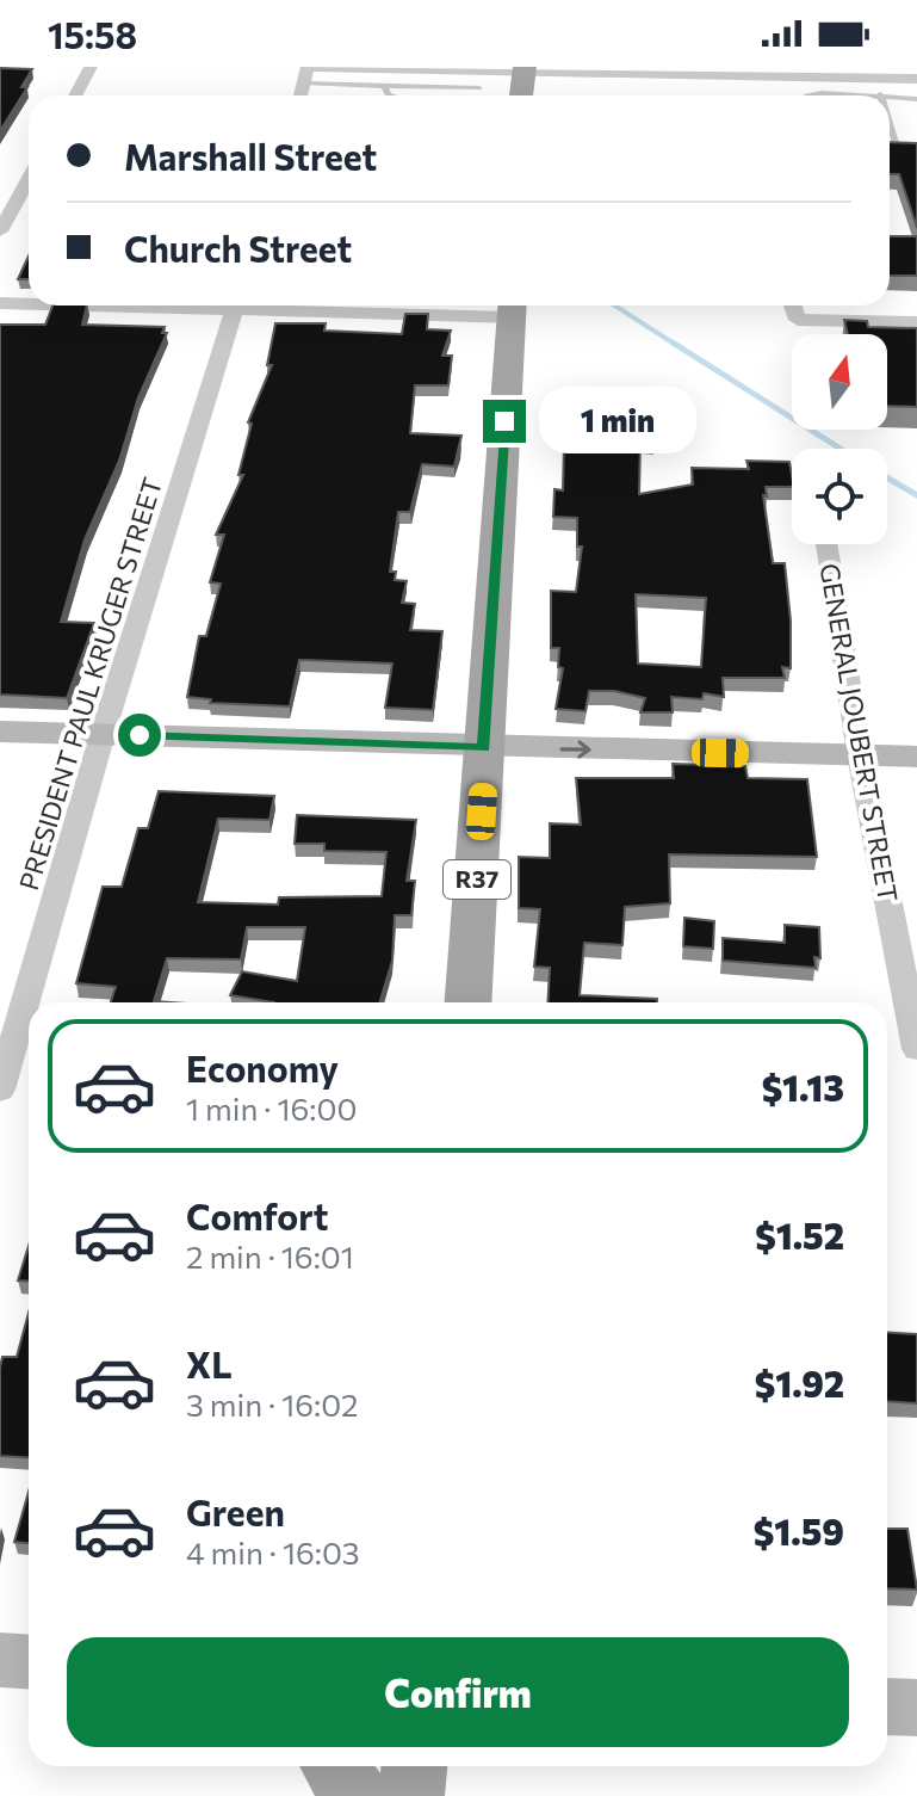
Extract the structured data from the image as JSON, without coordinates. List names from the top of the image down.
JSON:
{
  "streets": {
    "main road": ["R37"],
    "street": ["PRESIDENT PAUL KRUGER STREET", "GENERAL JOUBERT STREET"]
  },
  "north": "top",
  "page": {
    "status": "15:58",
    "banner": ["Marshall Street", "Church Street"],
    "bubble": "1 min",
    "list": [
      {
        "name": "Economy",
        "note": "1 min · 16:00",
        "value": "$1.13"
      },
      {
        "name": "Comfort",
        "note": "2 min · 16:01",
        "value": "$1.52"
      },
      {
        "name": "XL",
        "note": "3 min · 16:02",
        "value": "$1.92"
      },
      {
        "name": "Green",
        "note": "4 min · 16:03",
        "value": "$1.59"
      }
    ],
    "buttons": "Confirm"
  }
}
